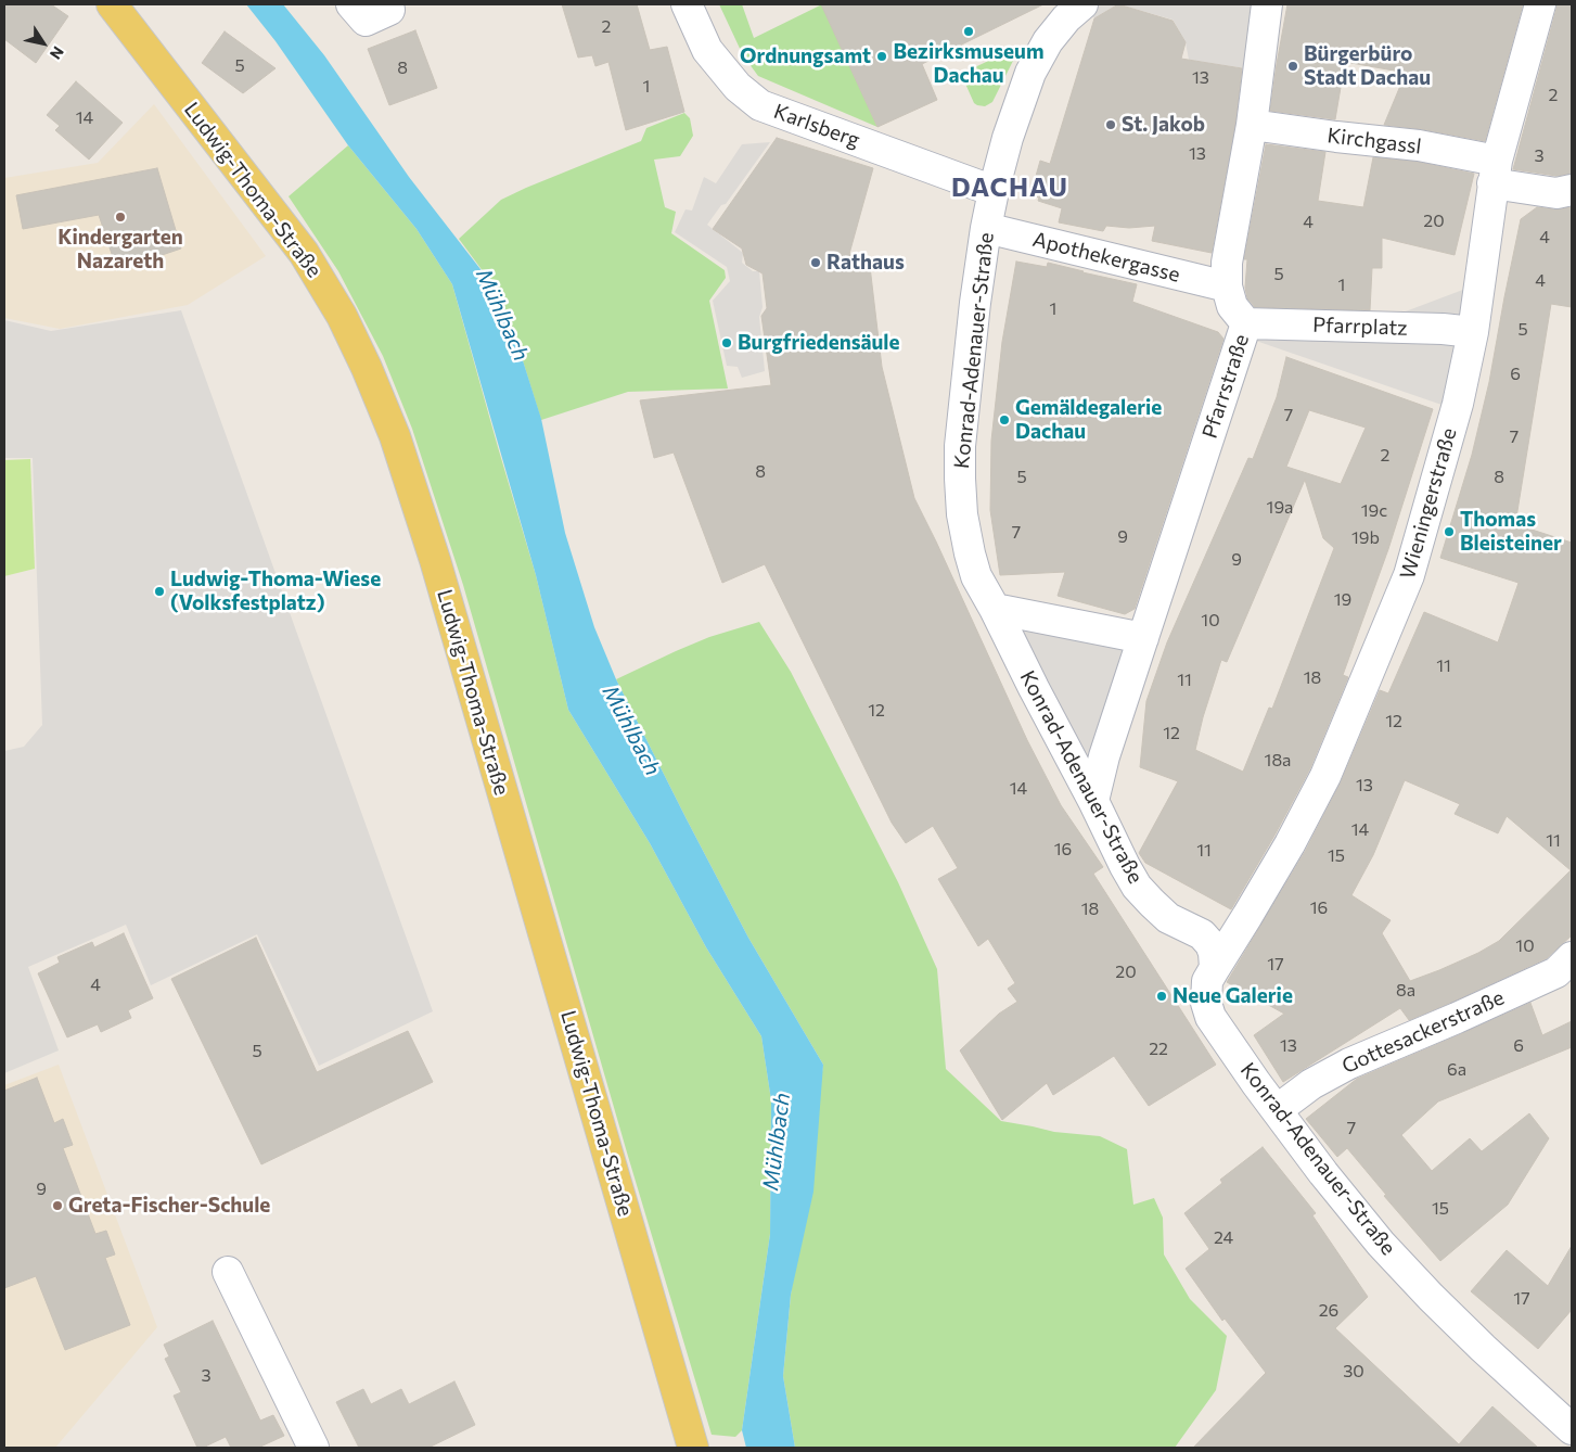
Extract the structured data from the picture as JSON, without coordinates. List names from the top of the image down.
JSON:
{
  "streets": {
    "main road": ["Ludwig-Thoma-Straße"],
    "street": [
      "Karlsberg",
      "Kirchgassl",
      "Apothekergasse",
      "Pfarrplatz",
      "Konrad-Adenauer-Straße",
      "Pfarrstraße",
      "Wieningerstraße",
      "Gottesackerstraße"
    ]
  },
  "crossings": [
    ["Karlsberg", "Konrad-Adenauer-Straße"],
    ["Kirchgassl", "Pfarrstraße"],
    ["Kirchgassl", "Wieningerstraße"],
    ["Apothekergasse", "Konrad-Adenauer-Straße"],
    ["Apothekergasse", "Pfarrstraße"],
    ["Pfarrplatz", "Pfarrstraße"],
    ["Pfarrplatz", "Wieningerstraße"],
    ["Konrad-Adenauer-Straße", "Pfarrstraße"],
    ["Konrad-Adenauer-Straße", "Wieningerstraße"],
    ["Konrad-Adenauer-Straße", "Gottesackerstraße"]
  ],
  "districts": ["DACHAU"],
  "water": ["Mühlbach"],
  "places": [
    "Bezirksmuseum Dachau",
    "Ordnungsamt",
    "Bürgerbüro Stadt Dachau",
    "St. Jakob",
    "Kindergarten Nazareth",
    "Rathaus",
    "Burgfriedensäule",
    "Gemäldegalerie Dachau",
    "Thomas Bleisteiner",
    "Ludwig-Thoma-Wiese (Volksfestplatz)",
    "Neue Galerie",
    "Greta-Fischer-Schule"
  ],
  "house_numbers": [
    "2",
    "5",
    "8",
    "13",
    "1",
    "2",
    "14",
    "13",
    "3",
    "20",
    "4",
    "4",
    "5",
    "4",
    "1",
    "1",
    "5",
    "6",
    "7",
    "7",
    "2",
    "8",
    "5",
    "8",
    "19a",
    "19c",
    "7",
    "9",
    "19b",
    "9",
    "19",
    "10",
    "11",
    "18",
    "11",
    "12",
    "12",
    "12",
    "18a",
    "13",
    "14",
    "14",
    "11",
    "16",
    "11",
    "15",
    "16",
    "18",
    "10",
    "17",
    "20",
    "4",
    "8a",
    "13",
    "6",
    "22",
    "5",
    "6a",
    "7",
    "9",
    "15",
    "24",
    "17",
    "26",
    "30",
    "3"
  ],
  "north": "bottom right"
}
